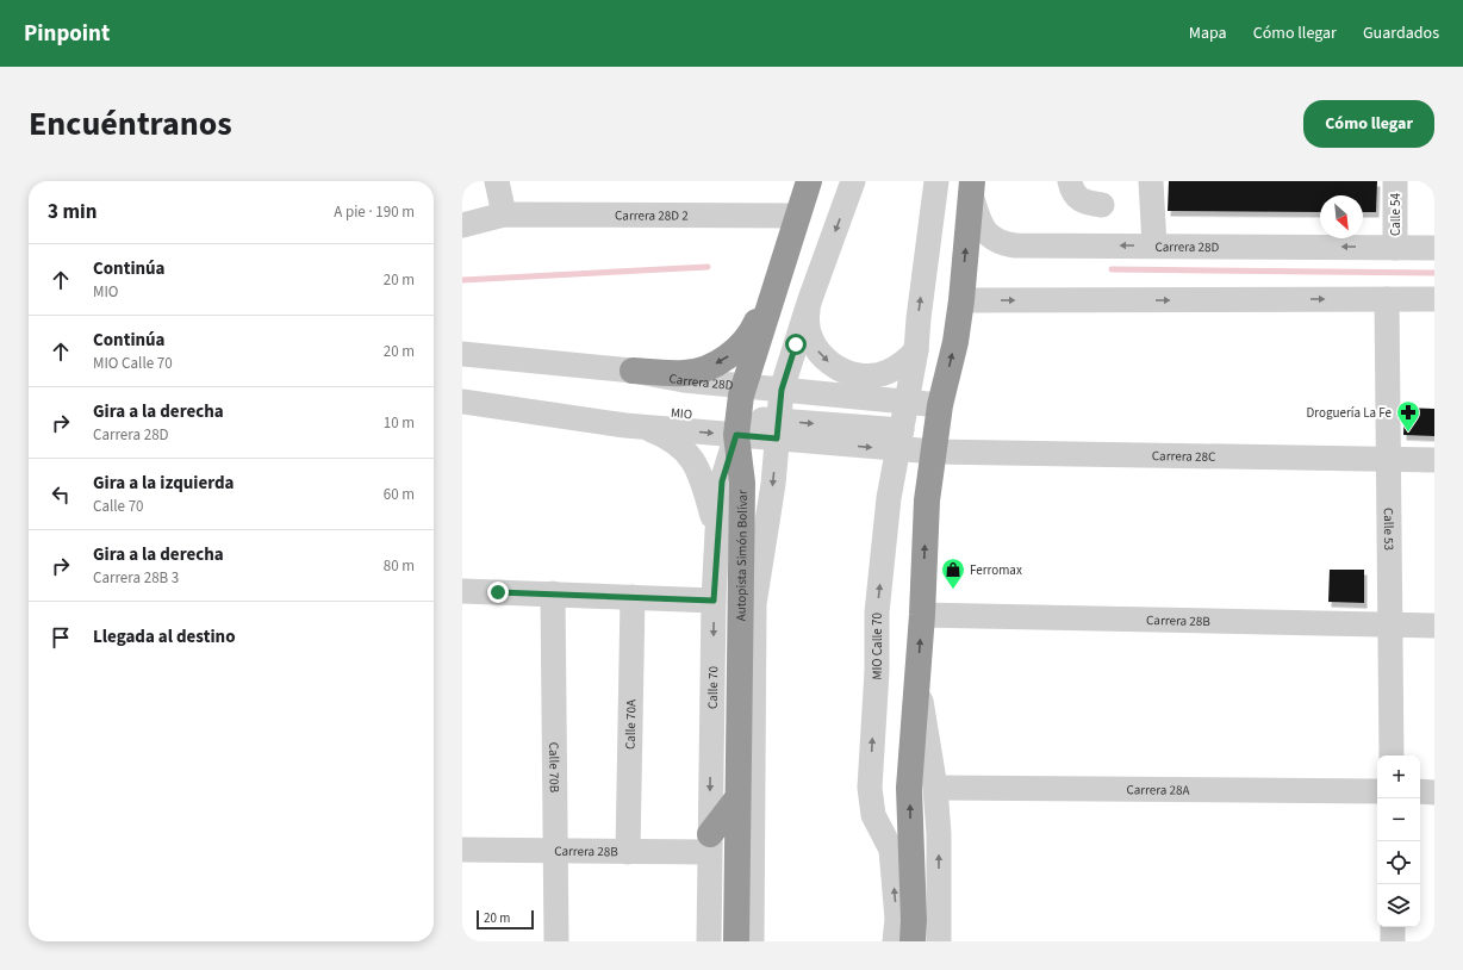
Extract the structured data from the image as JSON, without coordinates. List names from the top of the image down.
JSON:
{
  "streets": {
    "highway": ["Autopista Simón Bolívar"],
    "street": [
      "Calle 54",
      "Carrera 28D 2",
      "Carrera 28D",
      "MIO",
      "Carrera 28C",
      "Calle 53",
      "Carrera 28B",
      "MIO Calle 70",
      "Calle 70",
      "Calle 70A",
      "Calle 70B",
      "Carrera 28A"
    ]
  },
  "crossings": [
    ["Calle 54", "Carrera 28D"],
    ["Carrera 28D 2", "Autopista Simón Bolívar"],
    ["Carrera 28D", "MIO"],
    ["Carrera 28D", "Carrera 28C"],
    ["Carrera 28D", "Autopista Simón Bolívar"],
    ["Carrera 28D", "MIO Calle 70"],
    ["Carrera 28D", "Calle 70"],
    ["MIO", "Autopista Simón Bolívar"],
    ["MIO", "Calle 70"],
    ["Carrera 28C", "Calle 53"],
    ["Calle 53", "Carrera 28B"],
    ["Autopista Simón Bolívar", "Calle 70"],
    ["Carrera 28B", "Calle 70"],
    ["Carrera 28B", "Calle 70A"],
    ["Carrera 28B", "Calle 70B"]
  ],
  "places": {
    "pharmacy": ["Droguería La Fe"],
    "shop": ["Ferromax"]
  },
  "scale_bar": "20 m",
  "north": "bottom right",
  "page": {
    "header": "Pinpoint",
    "nav": ["Mapa", "Cómo llegar", "Guardados"],
    "title": "Encuéntranos",
    "buttons": "Cómo llegar",
    "heading": ["3 min", "A pie · 190 m"],
    "list": [
      ["Continúa", "MIO", "20 m"],
      ["Continúa", "MIO Calle 70", "20 m"],
      ["Gira a la derecha", "Carrera 28D", "10 m"],
      ["Gira a la izquierda", "Calle 70", "60 m"],
      ["Gira a la derecha", "Carrera 28B 3", "80 m"],
      "Llegada al destino"
    ],
    "map_buttons": ["+", "−"],
    "scale": "20 m"
  }
}
